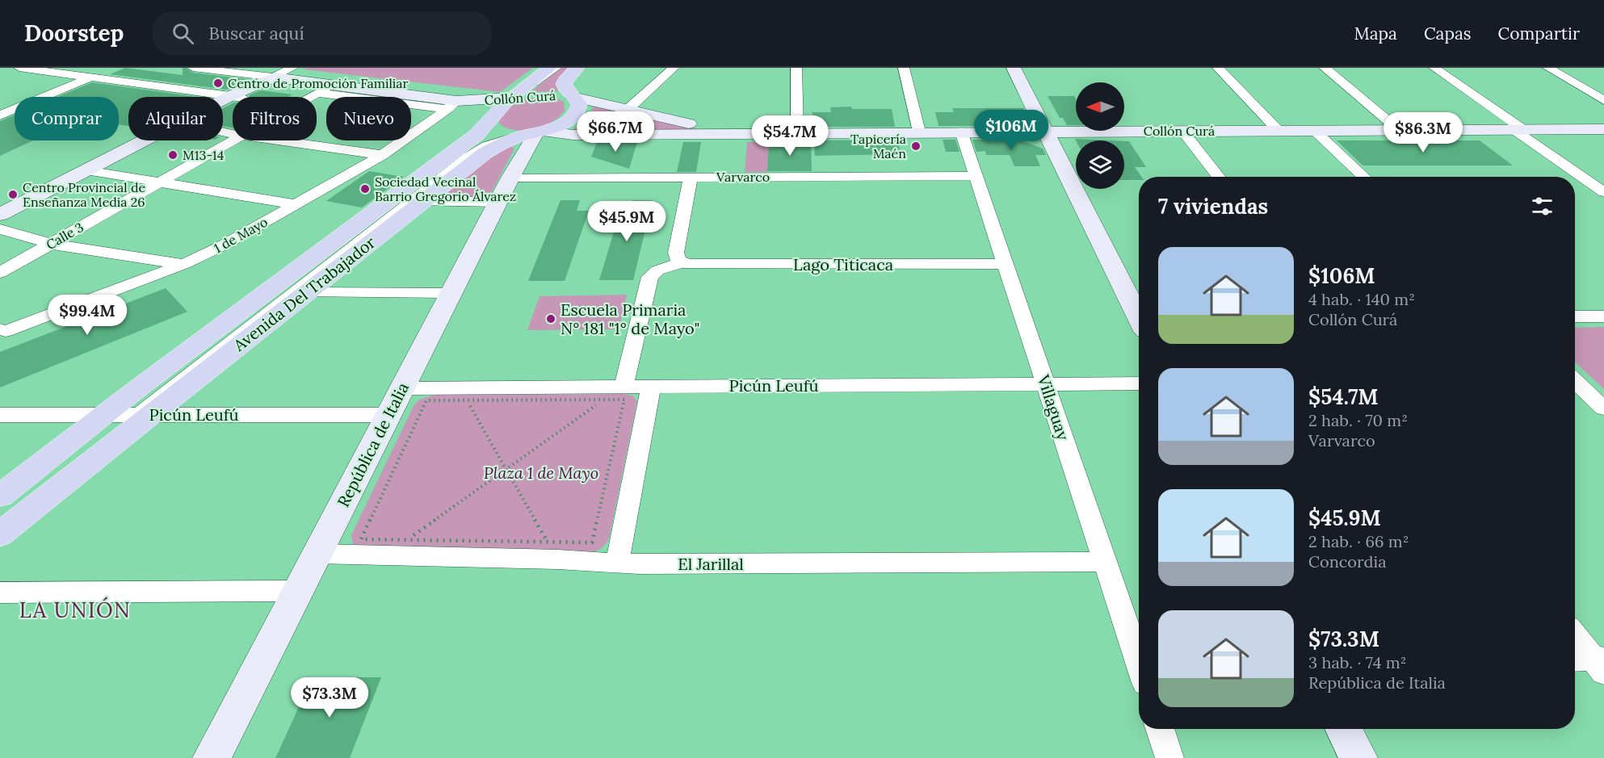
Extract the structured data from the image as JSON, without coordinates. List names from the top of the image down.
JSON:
{
  "streets": {
    "main road": ["Collón Curá", "Avenida Del Trabajador", "República de Italia"],
    "street": [
      "Varvarco",
      "1 de Mayo",
      "Calle 3",
      "Lago Titicaca",
      "Picún Leufú",
      "Villaguay",
      "El Jarillal"
    ]
  },
  "crossings": [
    ["Collón Curá", "1 de Mayo"],
    ["Collón Curá", "Calle 3"],
    ["Collón Curá", "Avenida Del Trabajador"],
    ["Collón Curá", "Villaguay"],
    ["Collón Curá", "República de Italia"],
    ["Varvarco", "Villaguay"],
    ["Varvarco", "República de Italia"],
    ["Lago Titicaca", "Villaguay"],
    ["Avenida Del Trabajador", "Picún Leufú"],
    ["Avenida Del Trabajador", "República de Italia"],
    ["Picún Leufú", "Villaguay"],
    ["Picún Leufú", "República de Italia"],
    ["Villaguay", "El Jarillal"],
    ["República de Italia", "El Jarillal"]
  ],
  "districts": ["LA UNIÓN"],
  "parks": ["Plaza 1 de Mayo"],
  "places": [
    "Centro de Promoción Familiar",
    "Tapicería Maén",
    "M13-14",
    "Sociedad Vecinal Barrio Gregorio Álvarez",
    "Centro Provincial de Enseñanza Media 26",
    "Escuela Primaria N° 181 \"1° de Mayo\""
  ],
  "north": "left",
  "page": {
    "header": "Doorstep",
    "search": "Buscar aquí",
    "nav": ["Mapa", "Capas", "Compartir"],
    "chip": [
      "Comprar",
      "Alquilar",
      "Filtros",
      "Nuevo"
    ],
    "price": [
      "$106M",
      "$66.7M",
      "$86.3M",
      "$54.7M",
      "$45.9M",
      "$99.4M",
      "$73.3M"
    ],
    "heading": "7 viviendas",
    "list": [
      {
        "name": "$106M",
        "note": "4 hab. · 140 m² · Collón Curá"
      },
      {
        "name": "$54.7M",
        "note": "2 hab. · 70 m² · Varvarco"
      },
      {
        "name": "$45.9M",
        "note": "2 hab. · 66 m² · Concordia"
      },
      {
        "name": "$73.3M",
        "note": "3 hab. · 74 m² · República de Italia"
      }
    ]
  }
}
